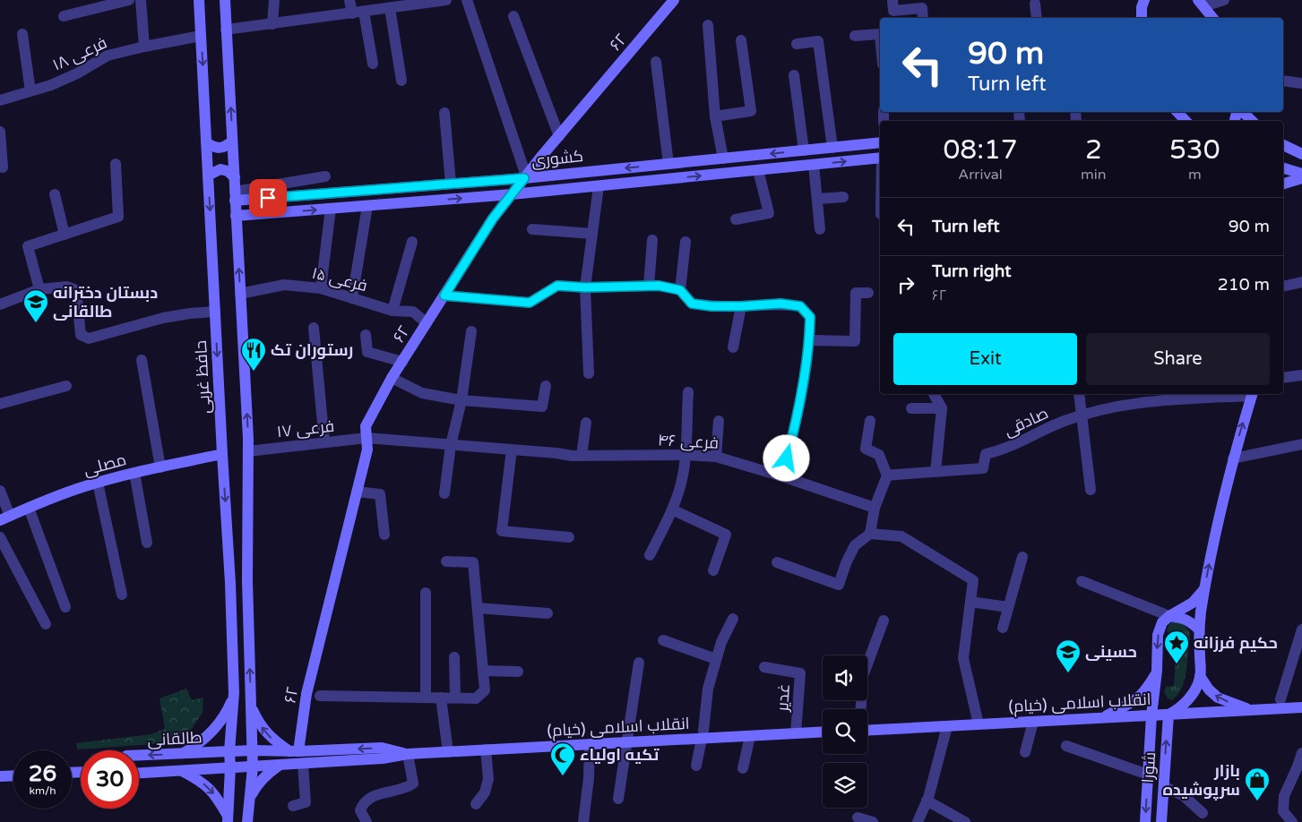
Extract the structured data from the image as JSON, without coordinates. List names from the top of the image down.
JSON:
{
  "streets": {
    "main road": [
      "۶۲",
      "کشوری",
      "حافظ غربی",
      "مصلی",
      "انقلاب اسلامی (خیام)",
      "طالقانی",
      "شورا"
    ],
    "street": [
      "فرعی ۱۸",
      "فرعی ۱۵",
      "صادقی",
      "فرعی ۱۷",
      "فرعی ۴۶",
      "غدیر"
    ]
  },
  "crossings": [
    ["۶۲", "کشوری"],
    ["۶۲", "فرعی ۱۵"],
    ["۶۲", "فرعی ۱۷"],
    ["۶۲", "فرعی ۴۶"],
    ["۶۲", "انقلاب اسلامی (خیام)"],
    ["فرعی ۱۸", "حافظ غربی"],
    ["حافظ غربی", "مصلی"],
    ["حافظ غربی", "طالقانی"],
    ["فرعی ۱۷", "فرعی ۴۶"],
    ["غدیر", "انقلاب اسلامی (خیام)"],
    ["انقلاب اسلامی (خیام)", "طالقانی"],
    ["انقلاب اسلامی (خیام)", "شورا"]
  ],
  "places": {
    "school or university": ["دبستان دخترانه طالقانی", "حسینی"],
    "restaurant": ["رستوران تک"],
    "place": ["حکیم فرزانه"],
    "mosque": ["تکیه اولیاء"],
    "shop": ["بازار سرپوشیده"]
  },
  "page": {
    "turn": ["90 m", "Turn left"],
    "eta": [
      "08:17",
      "Arrival",
      "2",
      "min",
      "530",
      "m"
    ],
    "list": [
      {
        "name": "Turn left",
        "value": "90 m"
      },
      {
        "name": "Turn right",
        "note": "۶۲",
        "value": "210 m"
      }
    ],
    "buttons": ["Exit", "Share"],
    "speed": "26 km/h",
    "limit": "30"
  }
}
